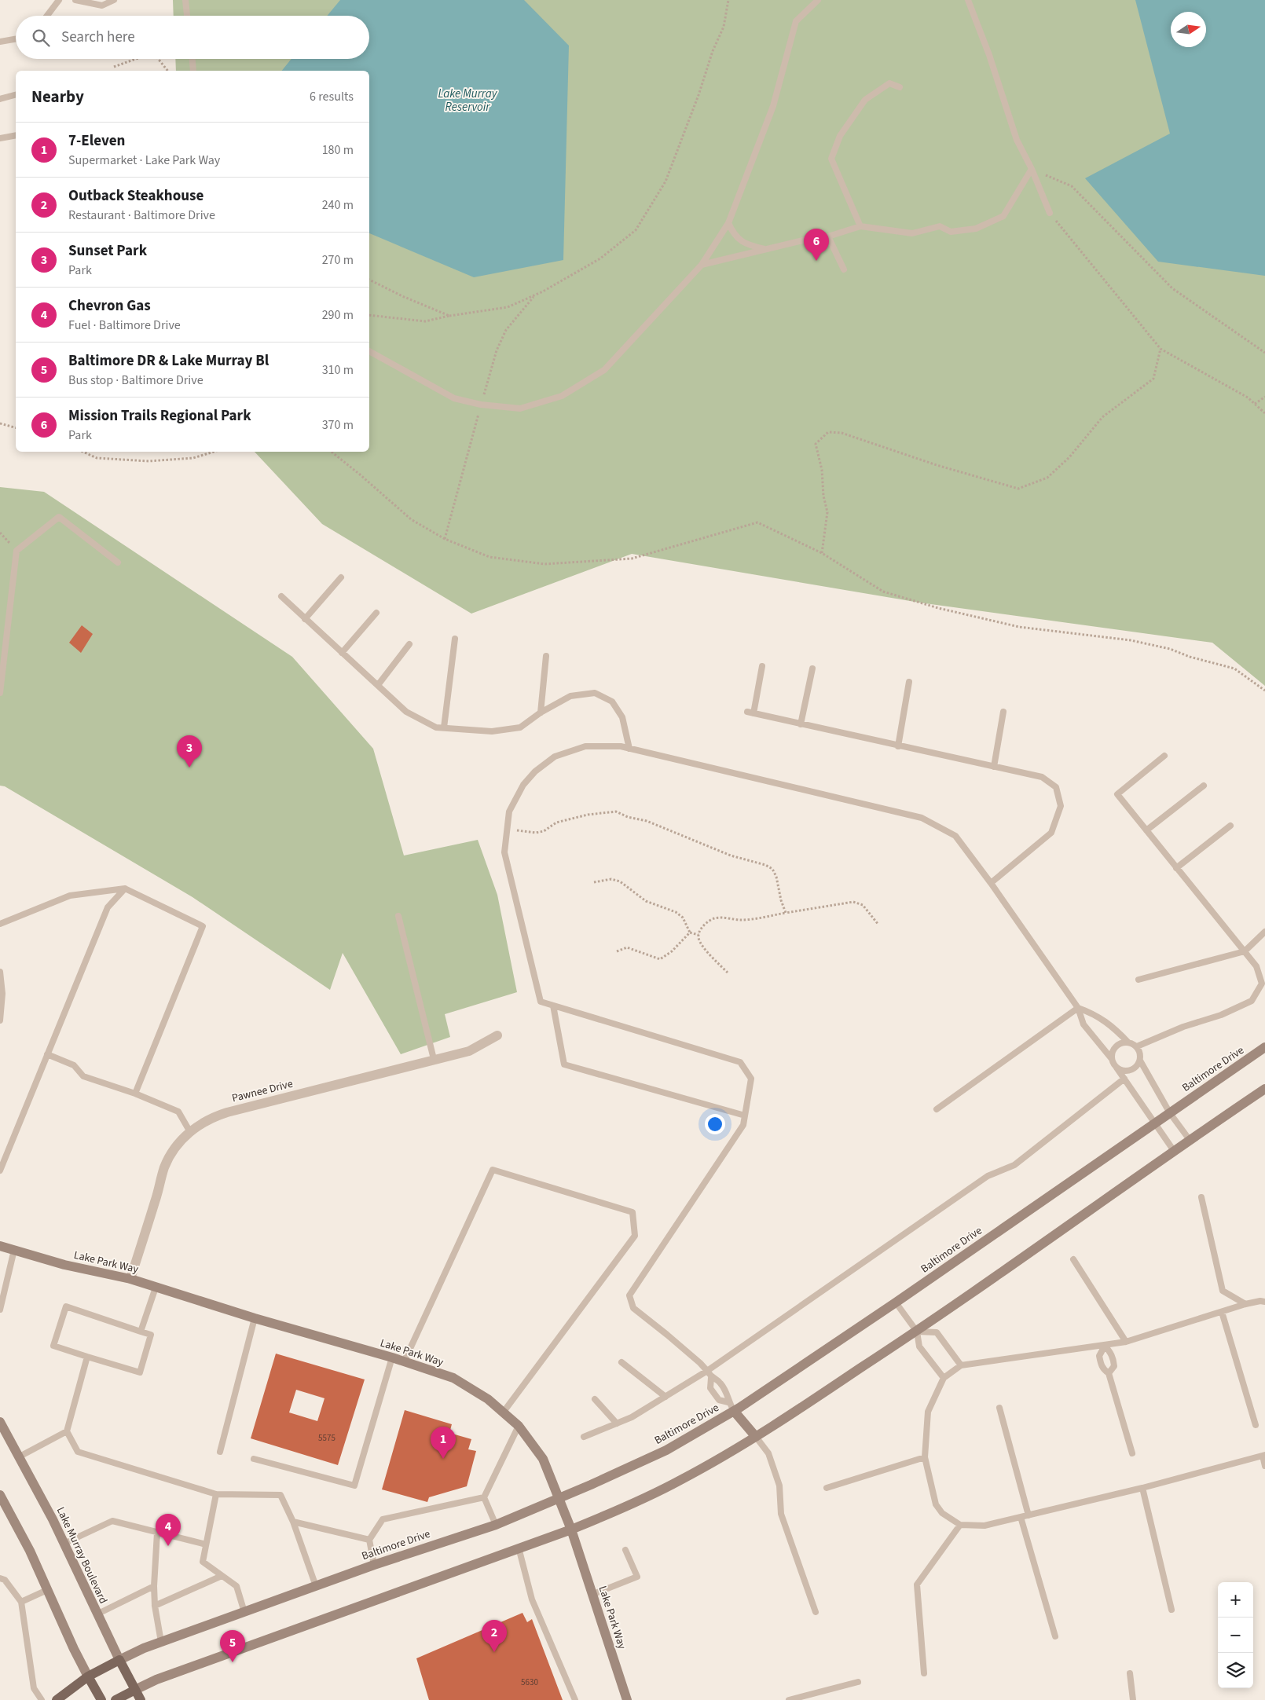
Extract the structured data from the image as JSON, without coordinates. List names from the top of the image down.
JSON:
{
  "streets": {
    "main road": ["Baltimore Drive", "Lake Park Way", "Lake Murray Boulevard"],
    "street": ["Pawnee Drive"]
  },
  "crossings": [
    ["Baltimore Drive", "Lake Park Way"],
    ["Baltimore Drive", "Lake Murray Boulevard"],
    ["Pawnee Drive", "Lake Park Way"]
  ],
  "water": ["Lake Murray Reservoir"],
  "house_numbers": ["5575", "5630"],
  "north": "right",
  "page": {
    "search": "Search here",
    "heading": ["Nearby", "6 results"],
    "list": [
      {
        "mark": "1",
        "name": "7-Eleven",
        "note": "Supermarket · Lake Park Way",
        "value": "180 m"
      },
      {
        "mark": "2",
        "name": "Outback Steakhouse",
        "note": "Restaurant · Baltimore Drive",
        "value": "240 m"
      },
      {
        "mark": "3",
        "name": "Sunset Park",
        "note": "Park",
        "value": "270 m"
      },
      {
        "mark": "4",
        "name": "Chevron Gas",
        "note": "Fuel · Baltimore Drive",
        "value": "290 m"
      },
      {
        "mark": "5",
        "name": "Baltimore DR & Lake Murray Bl",
        "note": "Bus stop · Baltimore Drive",
        "value": "310 m"
      },
      {
        "mark": "6",
        "name": "Mission Trails Regional Park",
        "note": "Park",
        "value": "370 m"
      }
    ],
    "pins": [
      "6",
      "3",
      "1",
      "4",
      "2",
      "5"
    ],
    "map_buttons": ["+", "−"]
  }
}
